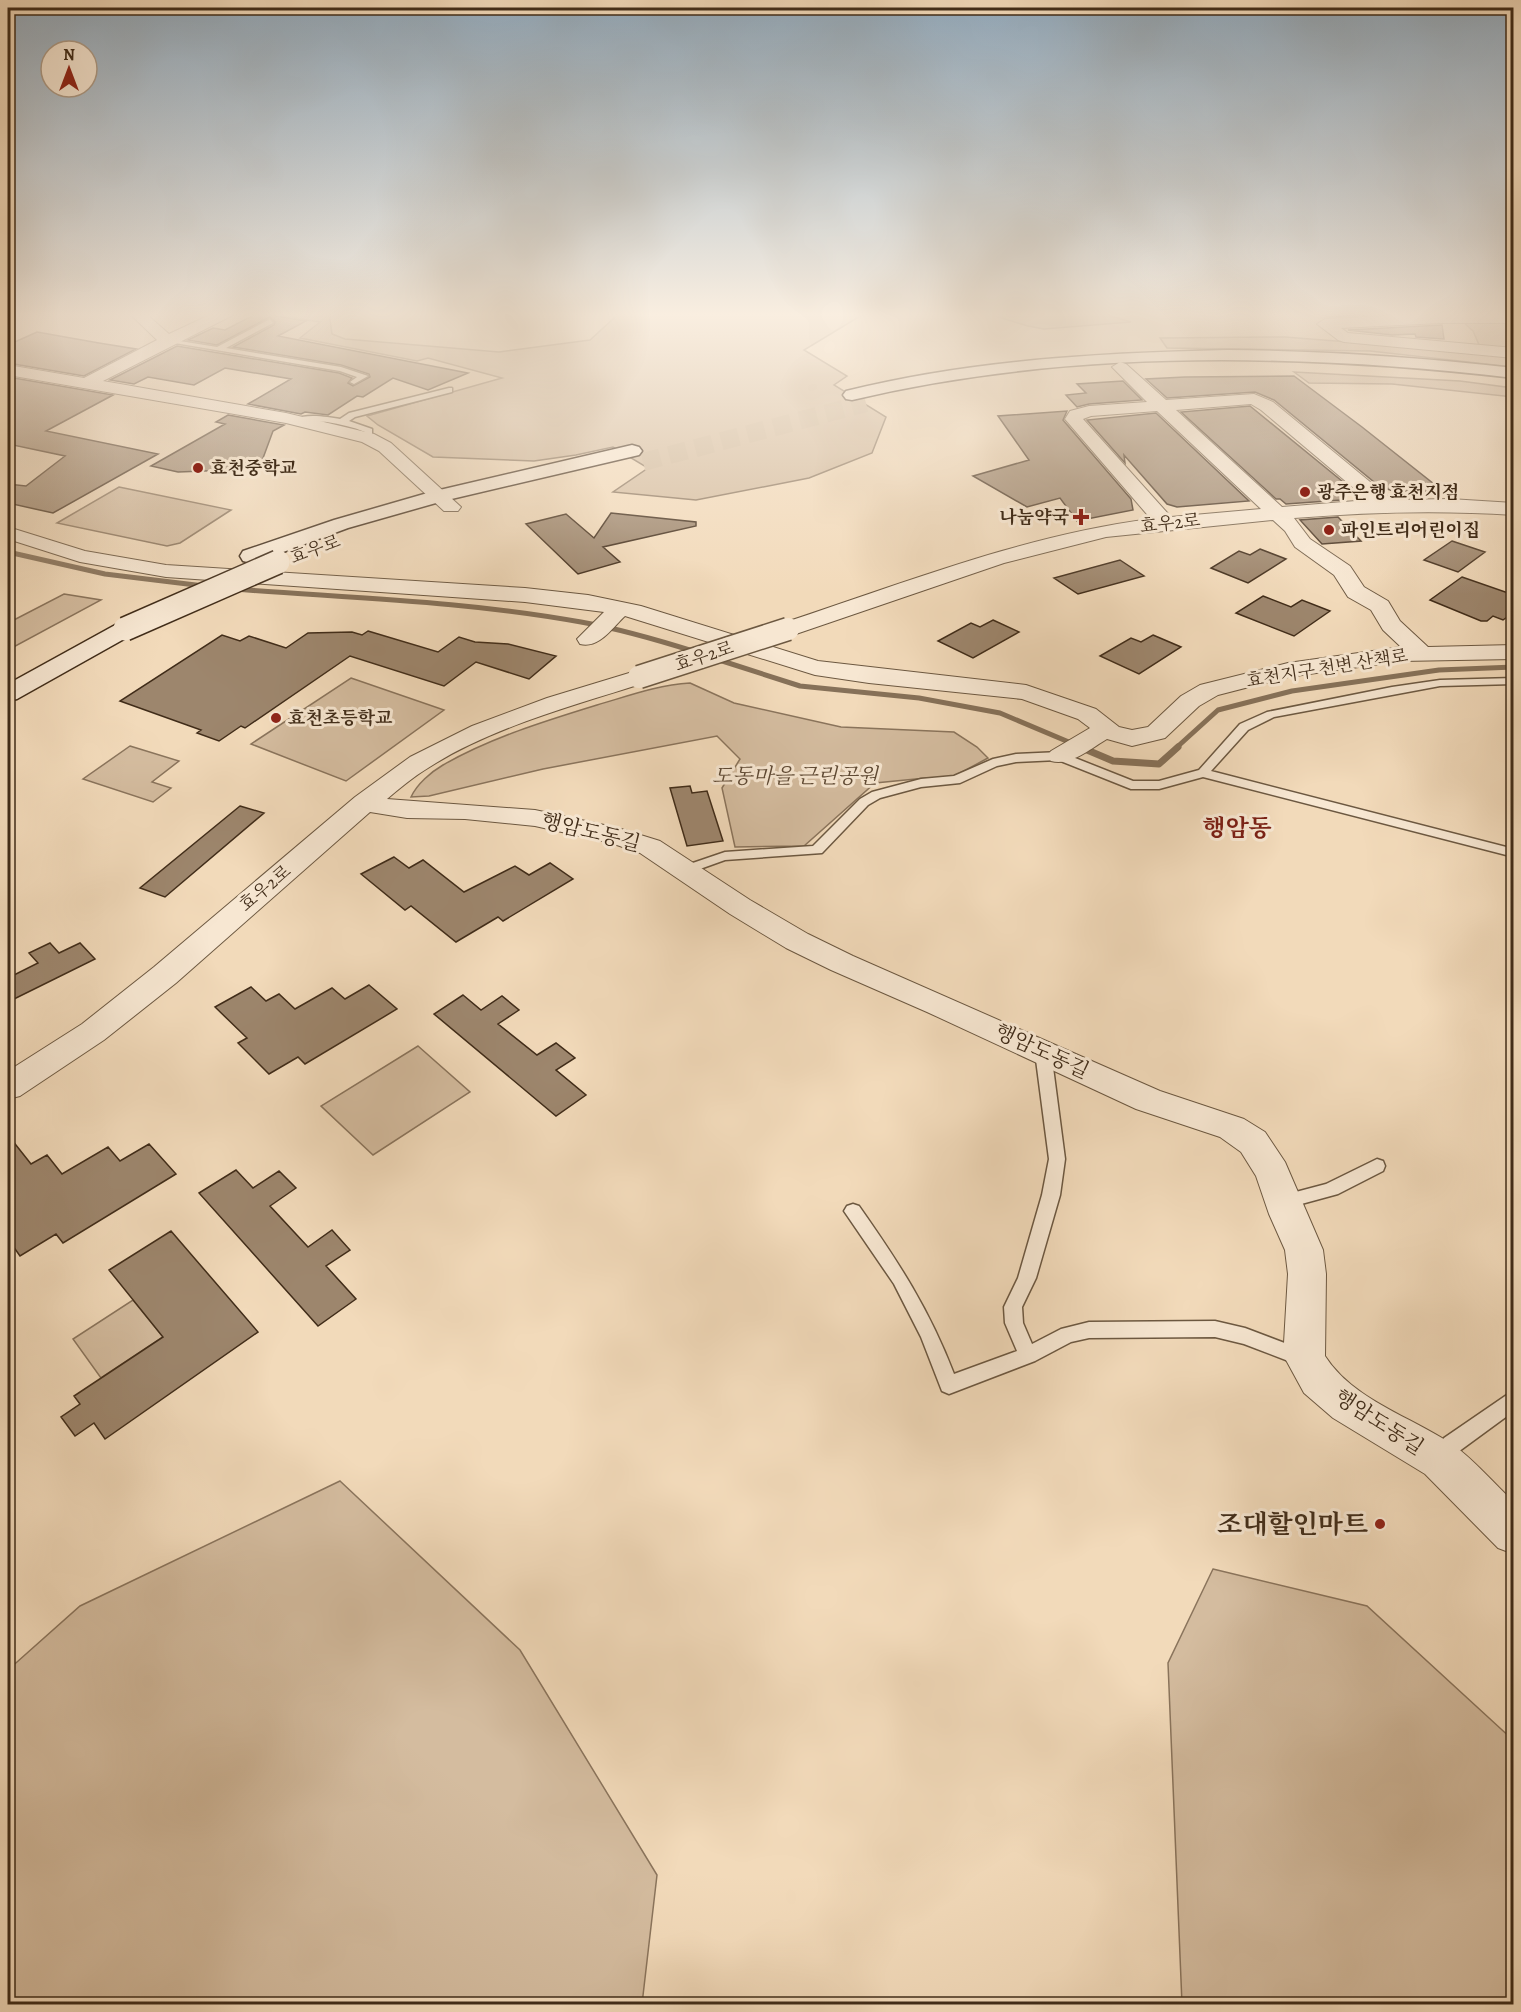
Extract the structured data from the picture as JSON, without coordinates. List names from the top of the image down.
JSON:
{
  "streets": {
    "main road": ["효우로"],
    "street": ["효우2로", "효천지구 천변 산책로", "행암도동길"]
  },
  "crossings": [
    ["효우2로", "행암도동길"]
  ],
  "districts": ["행암동"],
  "parks": ["도동마을 근린공원"],
  "places": {
    "other": [
      "효천중학교",
      "광주은행 효천지점",
      "파인트리어린이집",
      "효천초등학교",
      "조대할인마트"
    ],
    "health": ["나눔약국"]
  },
  "north": "top"
}
